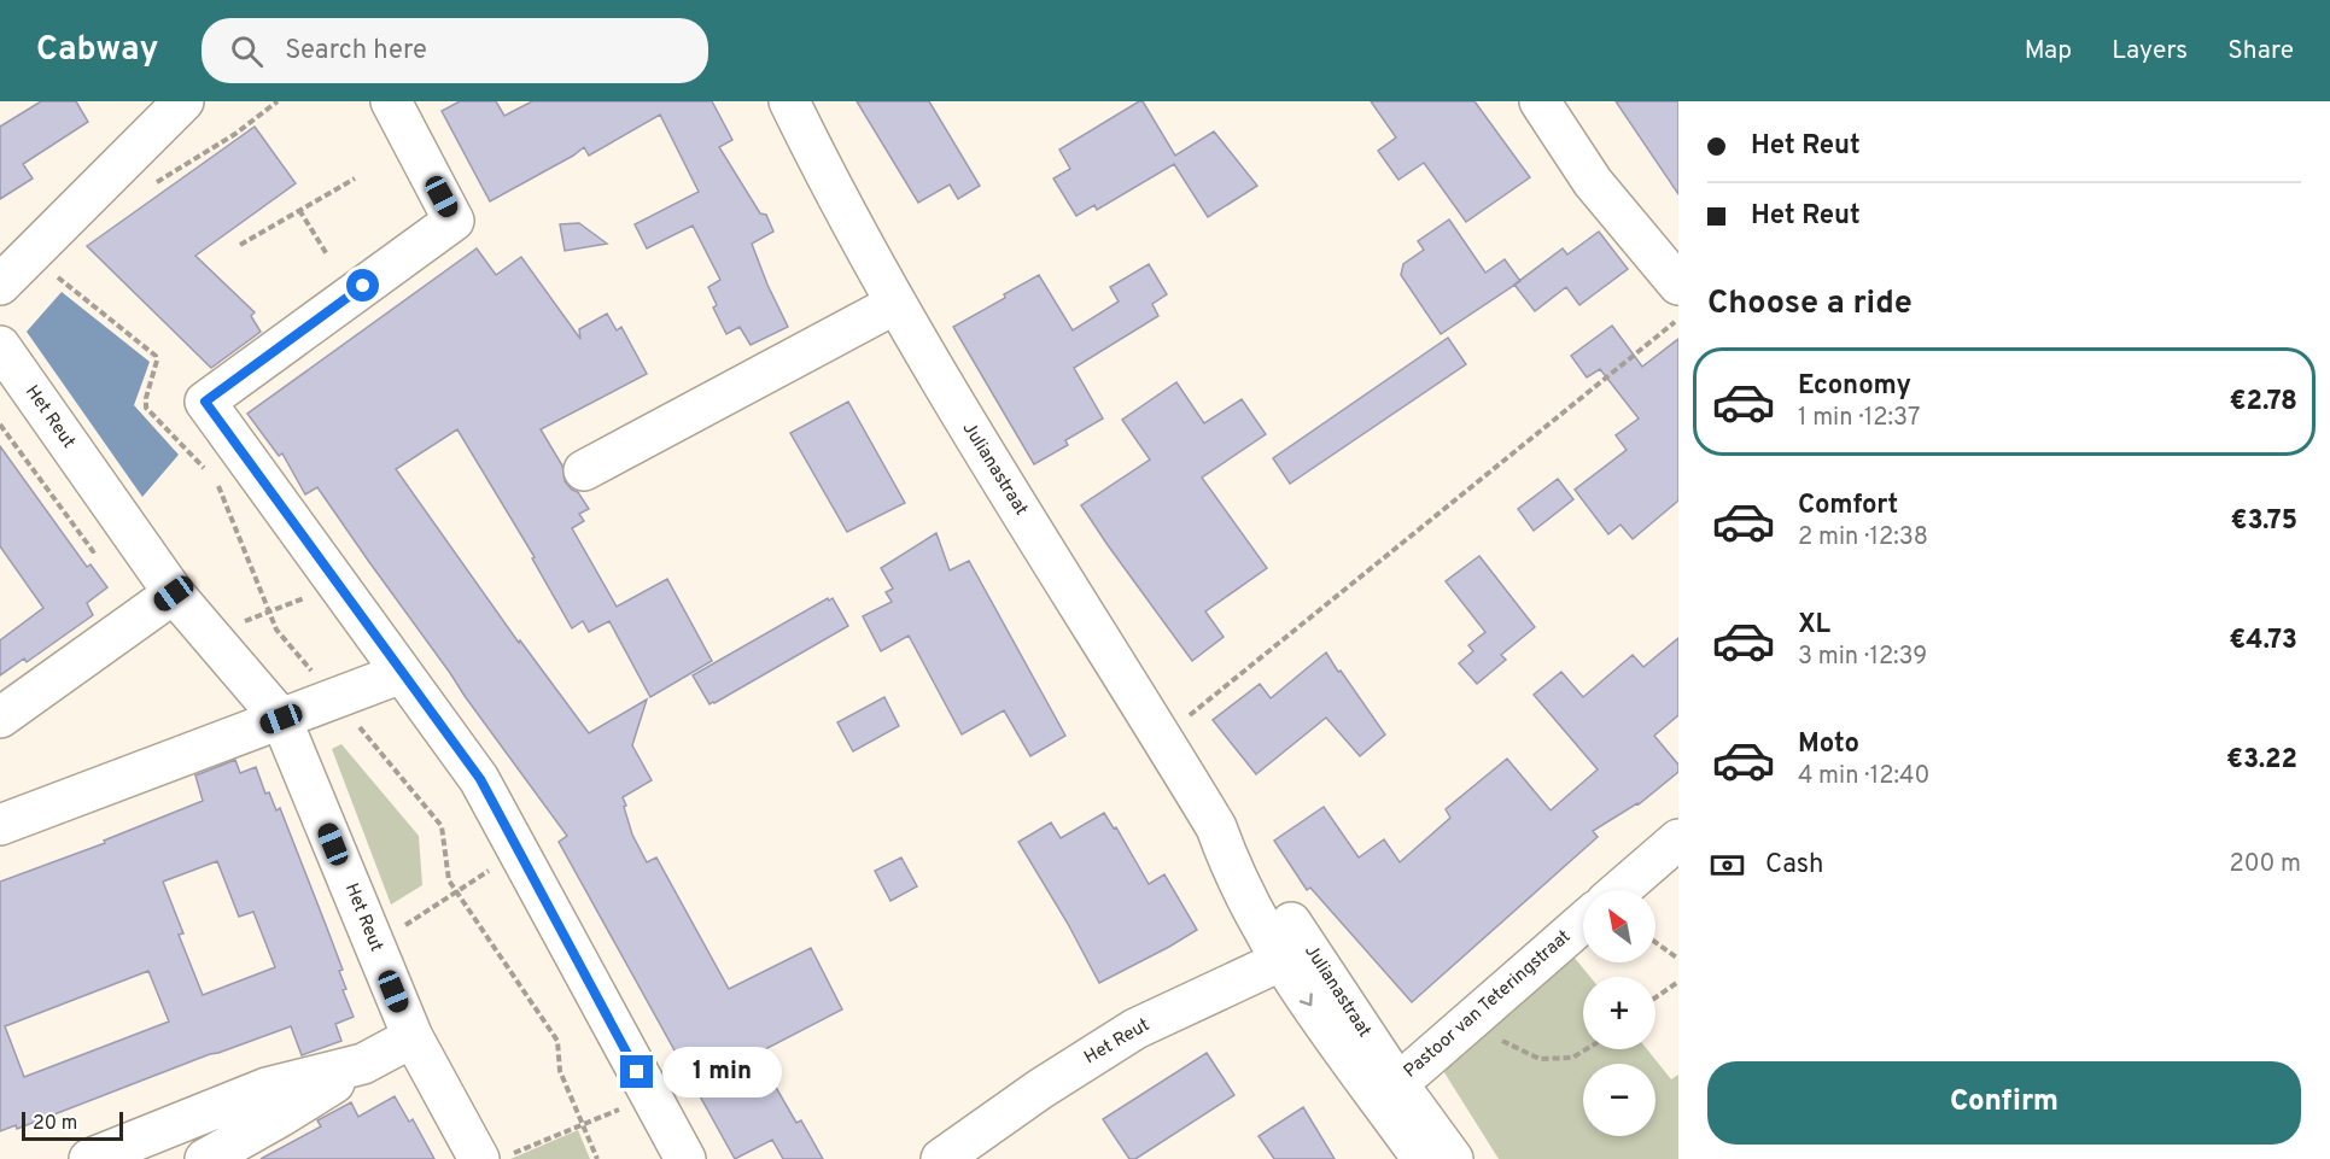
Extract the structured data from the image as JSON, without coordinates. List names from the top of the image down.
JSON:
{
  "streets": {
    "street": ["Het Reut", "Julianastraat", "Pastoor van Teteringstraat"]
  },
  "crossings": [
    ["Het Reut", "Julianastraat"],
    ["Julianastraat", "Pastoor van Teteringstraat"]
  ],
  "scale_bar": "20 m",
  "north": "top left",
  "page": {
    "header": "Cabway",
    "search": "Search here",
    "nav": ["Map", "Layers", "Share"],
    "banner": ["Het Reut", "Het Reut"],
    "heading": "Choose a ride",
    "list": [
      {
        "name": "Economy",
        "note": "1 min · 12:37",
        "value": "€2.78"
      },
      {
        "name": "Comfort",
        "note": "2 min · 12:38",
        "value": "€3.75"
      },
      {
        "name": "XL",
        "note": "3 min · 12:39",
        "value": "€4.73"
      },
      {
        "name": "Moto",
        "note": "4 min · 12:40",
        "value": "€3.22"
      }
    ],
    "pay": ["Cash", "200 m"],
    "map_buttons": ["+", "−"],
    "bubble": "1 min",
    "buttons": "Confirm",
    "scale": "20 m"
  }
}
